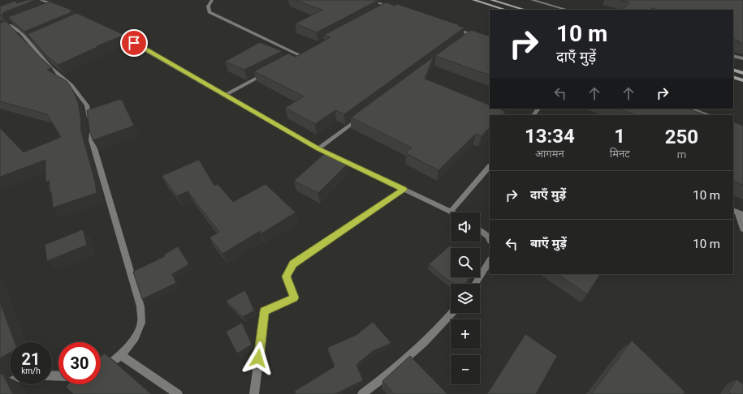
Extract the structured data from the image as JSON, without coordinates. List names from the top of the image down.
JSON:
{
  "page": {
    "turn": ["10 m", "दाएँ मुड़ें"],
    "eta": [
      "13:34",
      "आगमन",
      "1",
      "मिनट",
      "250",
      "m"
    ],
    "list": [
      {
        "name": "दाएँ मुड़ें",
        "value": "10 m"
      },
      {
        "name": "बाएँ मुड़ें",
        "value": "10 m"
      }
    ],
    "map_buttons": ["+", "−"],
    "speed": "21 km/h",
    "limit": "30"
  }
}
